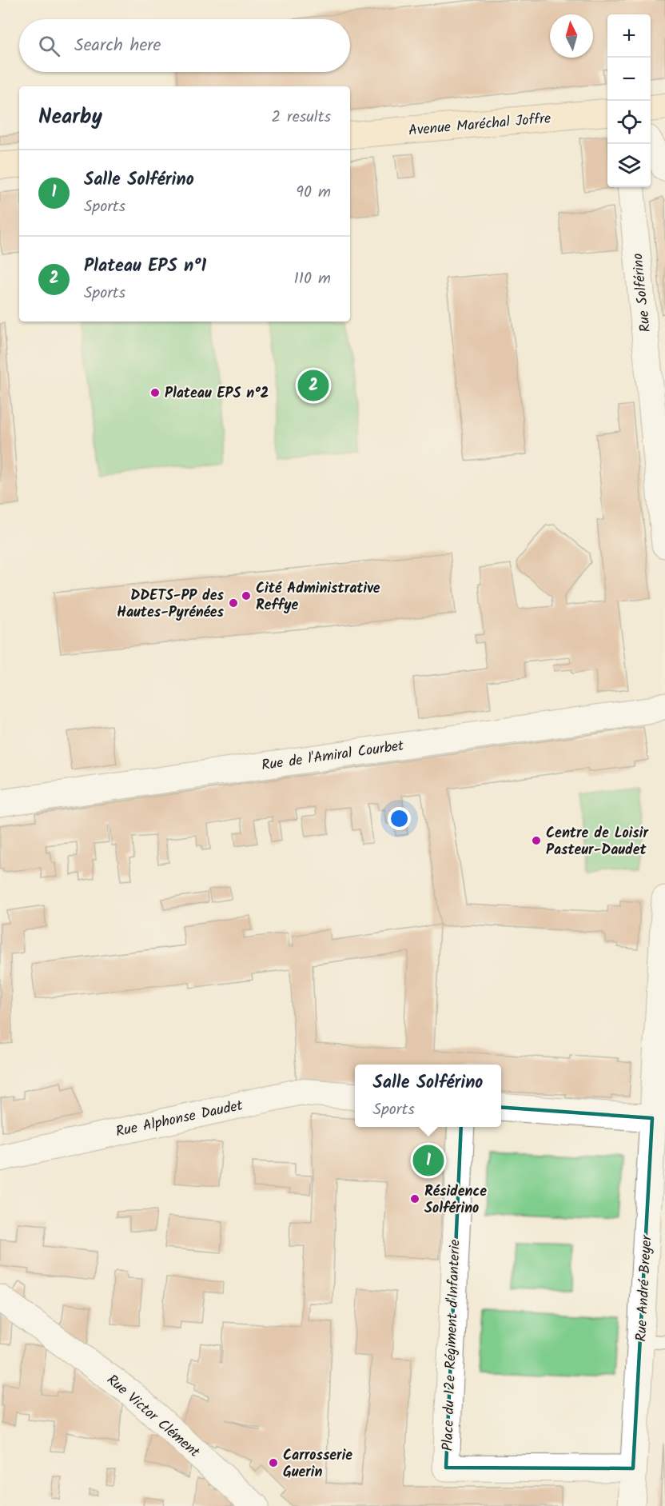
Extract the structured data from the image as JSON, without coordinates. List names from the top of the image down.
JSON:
{
  "streets": {
    "main road": ["Avenue Maréchal Joffre"],
    "street": [
      "Rue Solférino",
      "Rue de l'Amiral Courbet",
      "Rue Alphonse Daudet",
      "Rue André Breyer",
      "Place du 12e Régiment d'Infanterie",
      "Rue Victor Clément"
    ]
  },
  "crossings": [
    ["Rue André Breyer", "Place du 12e Régiment d'Infanterie"]
  ],
  "places": [
    "Plateau EPS n°2",
    "Cité Administrative Reffye",
    "DDETS-PP des Hautes-Pyrénées",
    "Centre de Loisir Pasteur-Daudet",
    "Résidence Solférino",
    "Carrosserie Guerin"
  ],
  "north": "top",
  "page": {
    "map_buttons": ["+", "−"],
    "search": "Search here",
    "heading": ["Nearby", "2 results"],
    "list": [
      {
        "mark": "1",
        "name": "Salle Solférino",
        "note": "Sports",
        "value": "90 m"
      },
      {
        "mark": "2",
        "name": "Plateau EPS n°1",
        "note": "Sports",
        "value": "110 m"
      }
    ],
    "pins": ["2", "1"],
    "popup": ["Salle Solférino", "Sports"]
  }
}
